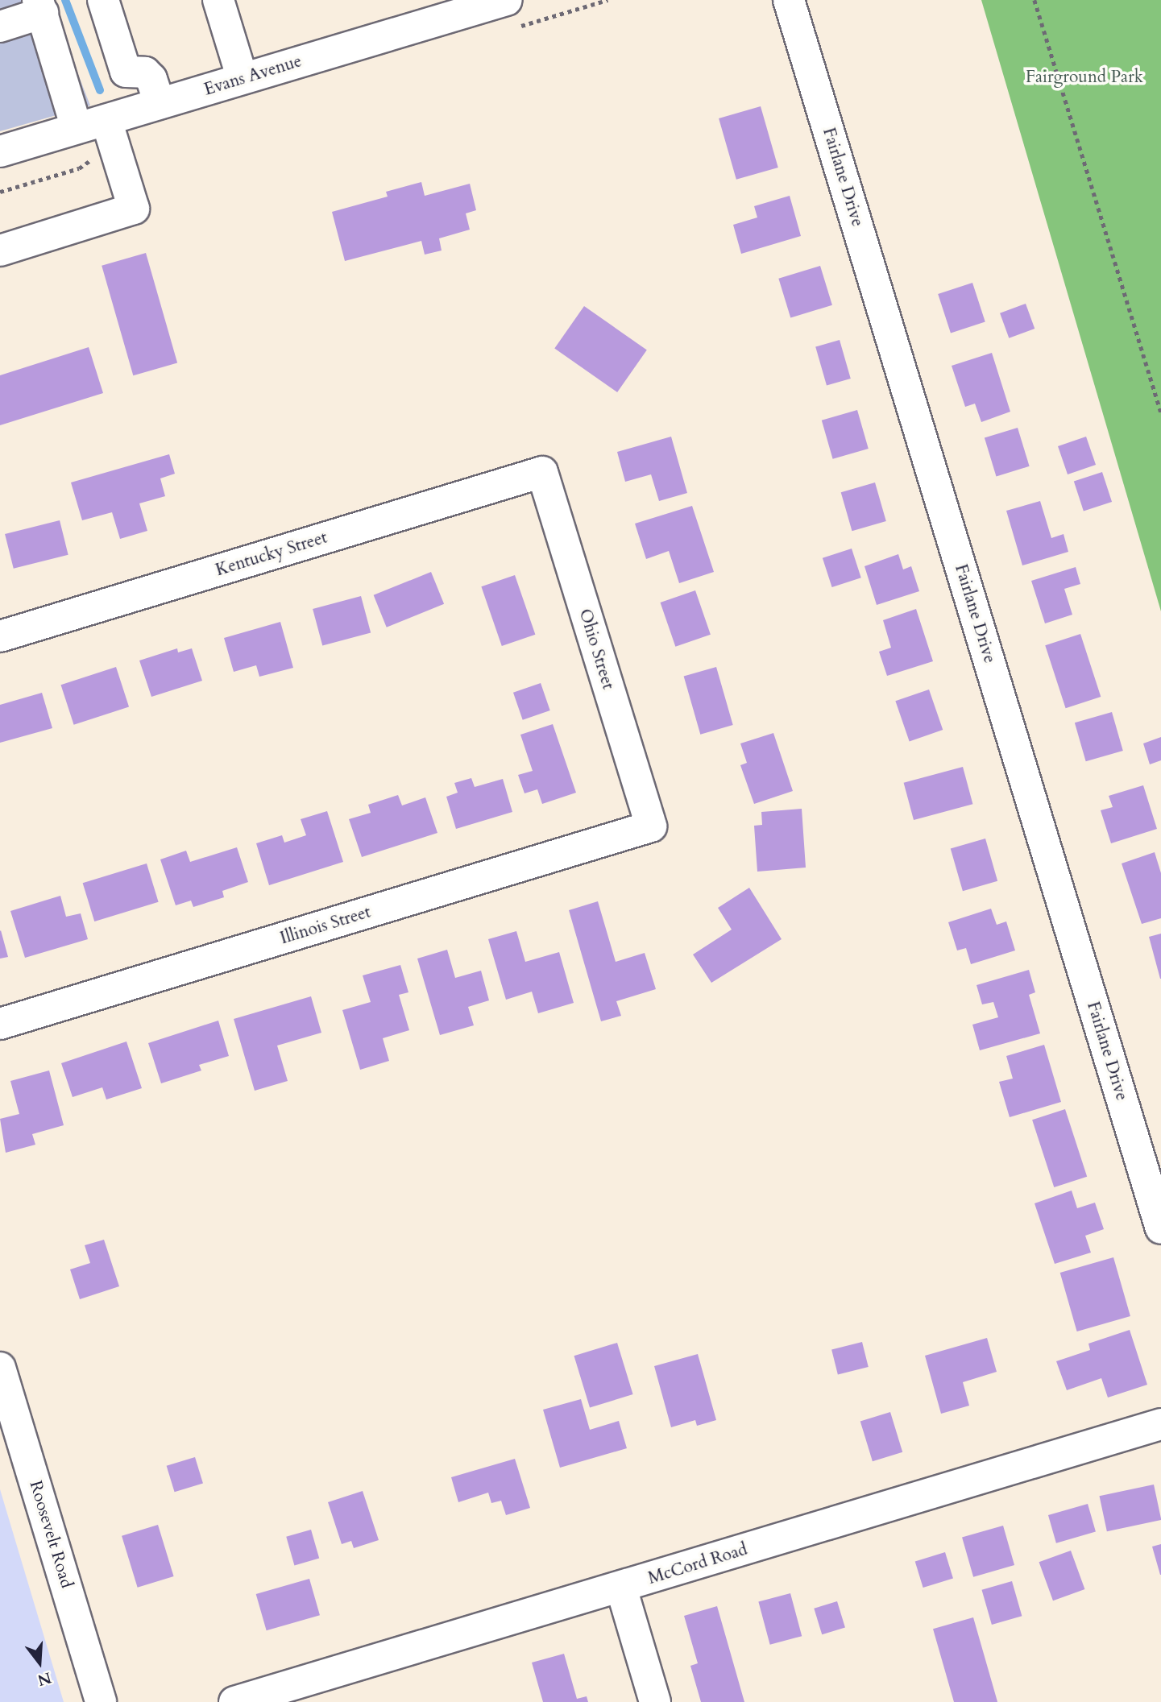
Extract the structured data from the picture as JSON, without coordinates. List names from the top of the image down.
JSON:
{
  "streets": {
    "street": [
      "Evans Avenue",
      "Fairlane Drive",
      "Kentucky Street",
      "Ohio Street",
      "Illinois Street",
      "Roosevelt Road",
      "McCord Road"
    ]
  },
  "crossings": [
    ["Kentucky Street", "Ohio Street"],
    ["Ohio Street", "Illinois Street"]
  ],
  "parks": ["Fairground Park"],
  "north": "bottom"
}
